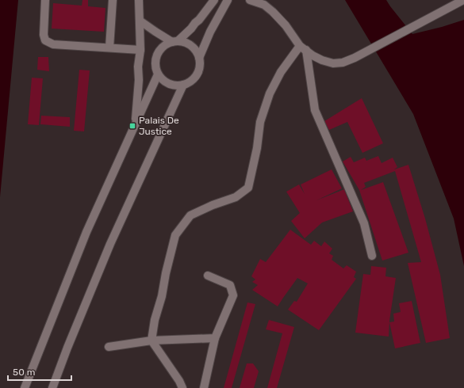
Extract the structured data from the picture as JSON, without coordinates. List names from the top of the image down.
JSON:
{
  "places": {
    "transit": ["Palais De Justice"]
  },
  "scale_bar": "50 m"
}
